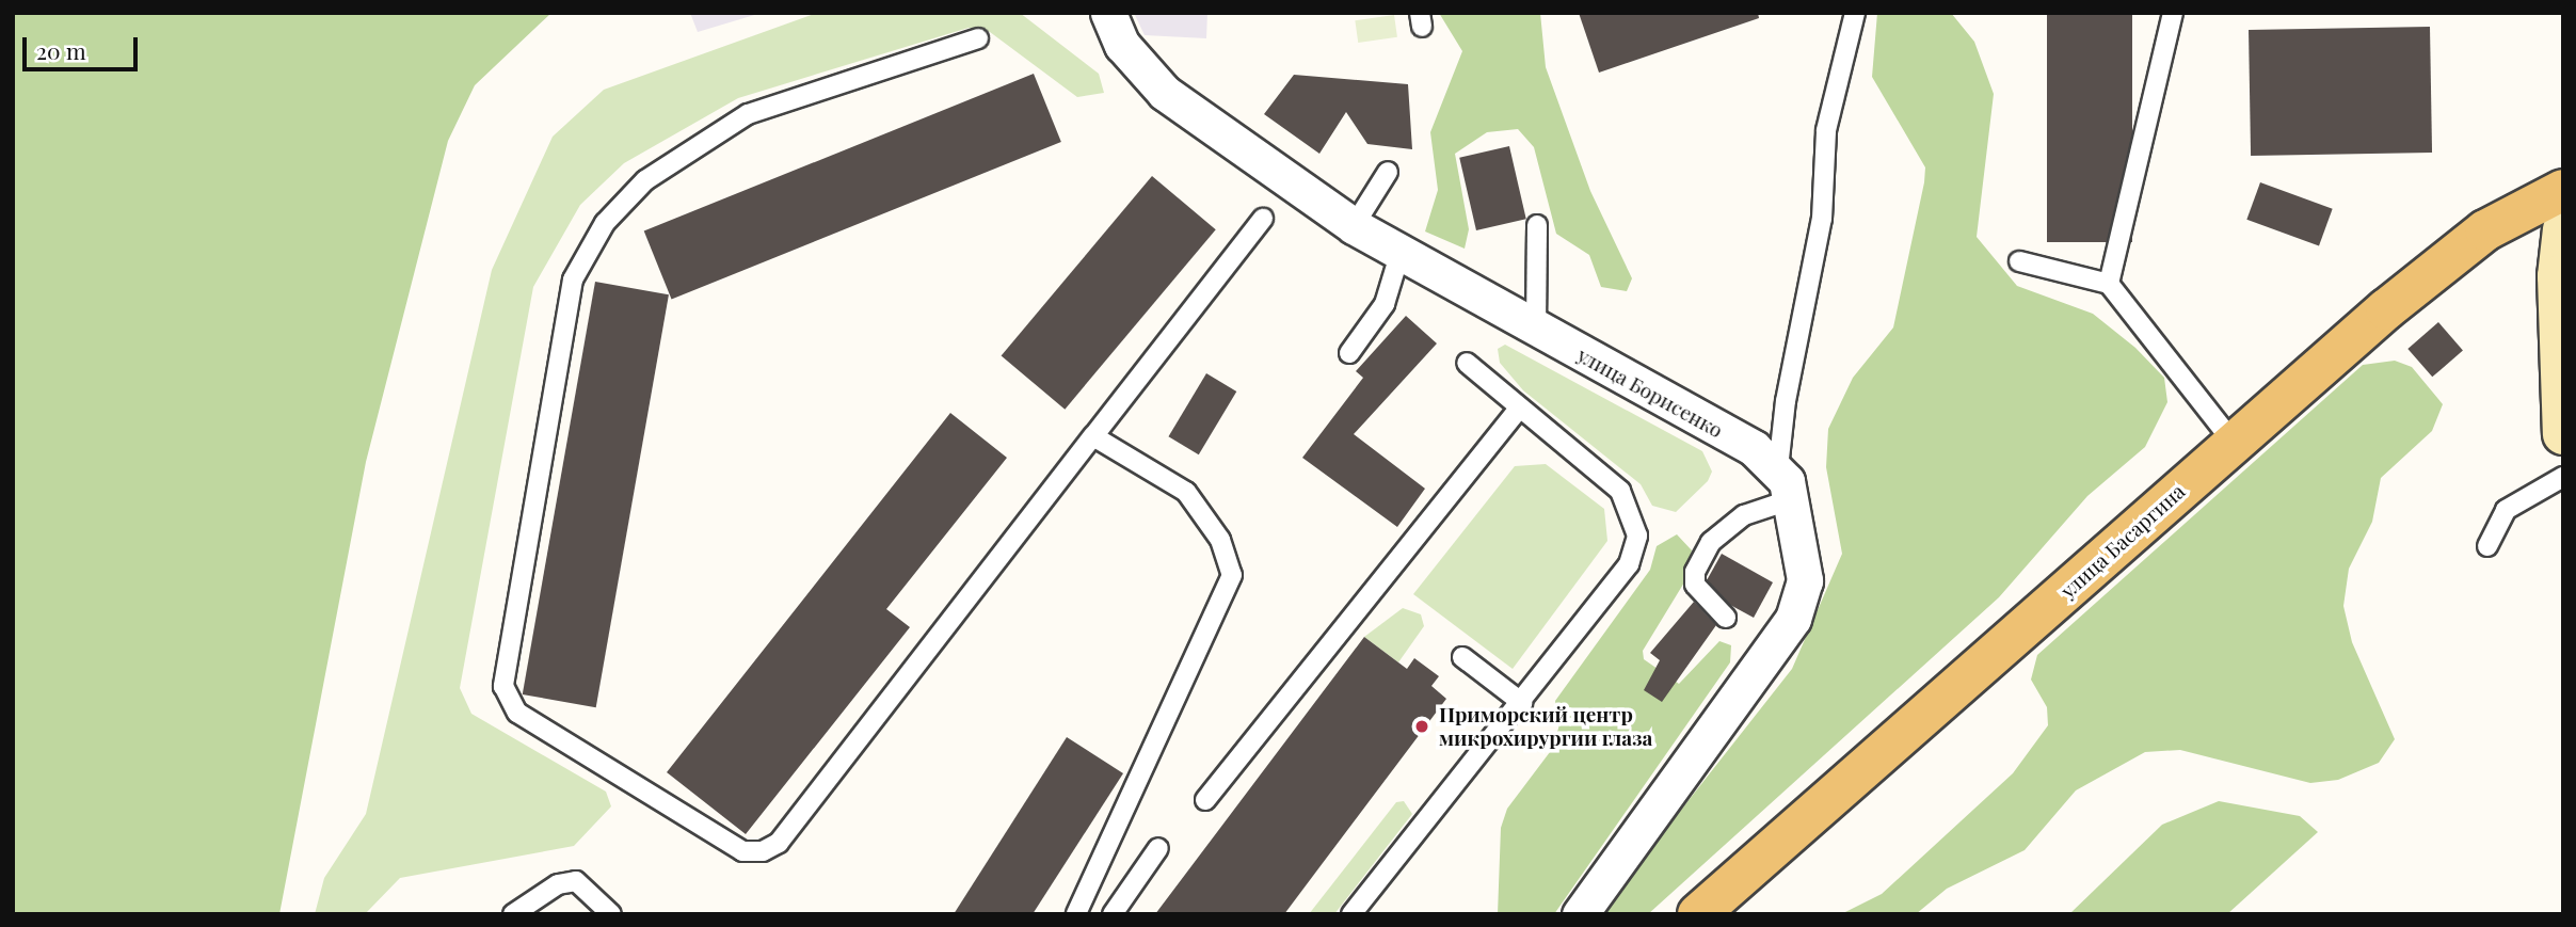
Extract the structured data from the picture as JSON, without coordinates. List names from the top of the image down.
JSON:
{
  "streets": {
    "main road": ["улица Басаргина"],
    "street": ["улица Борисенко"]
  },
  "places": ["Приморский центр микрохирургии глаза"],
  "scale_bar": "20 m"
}
